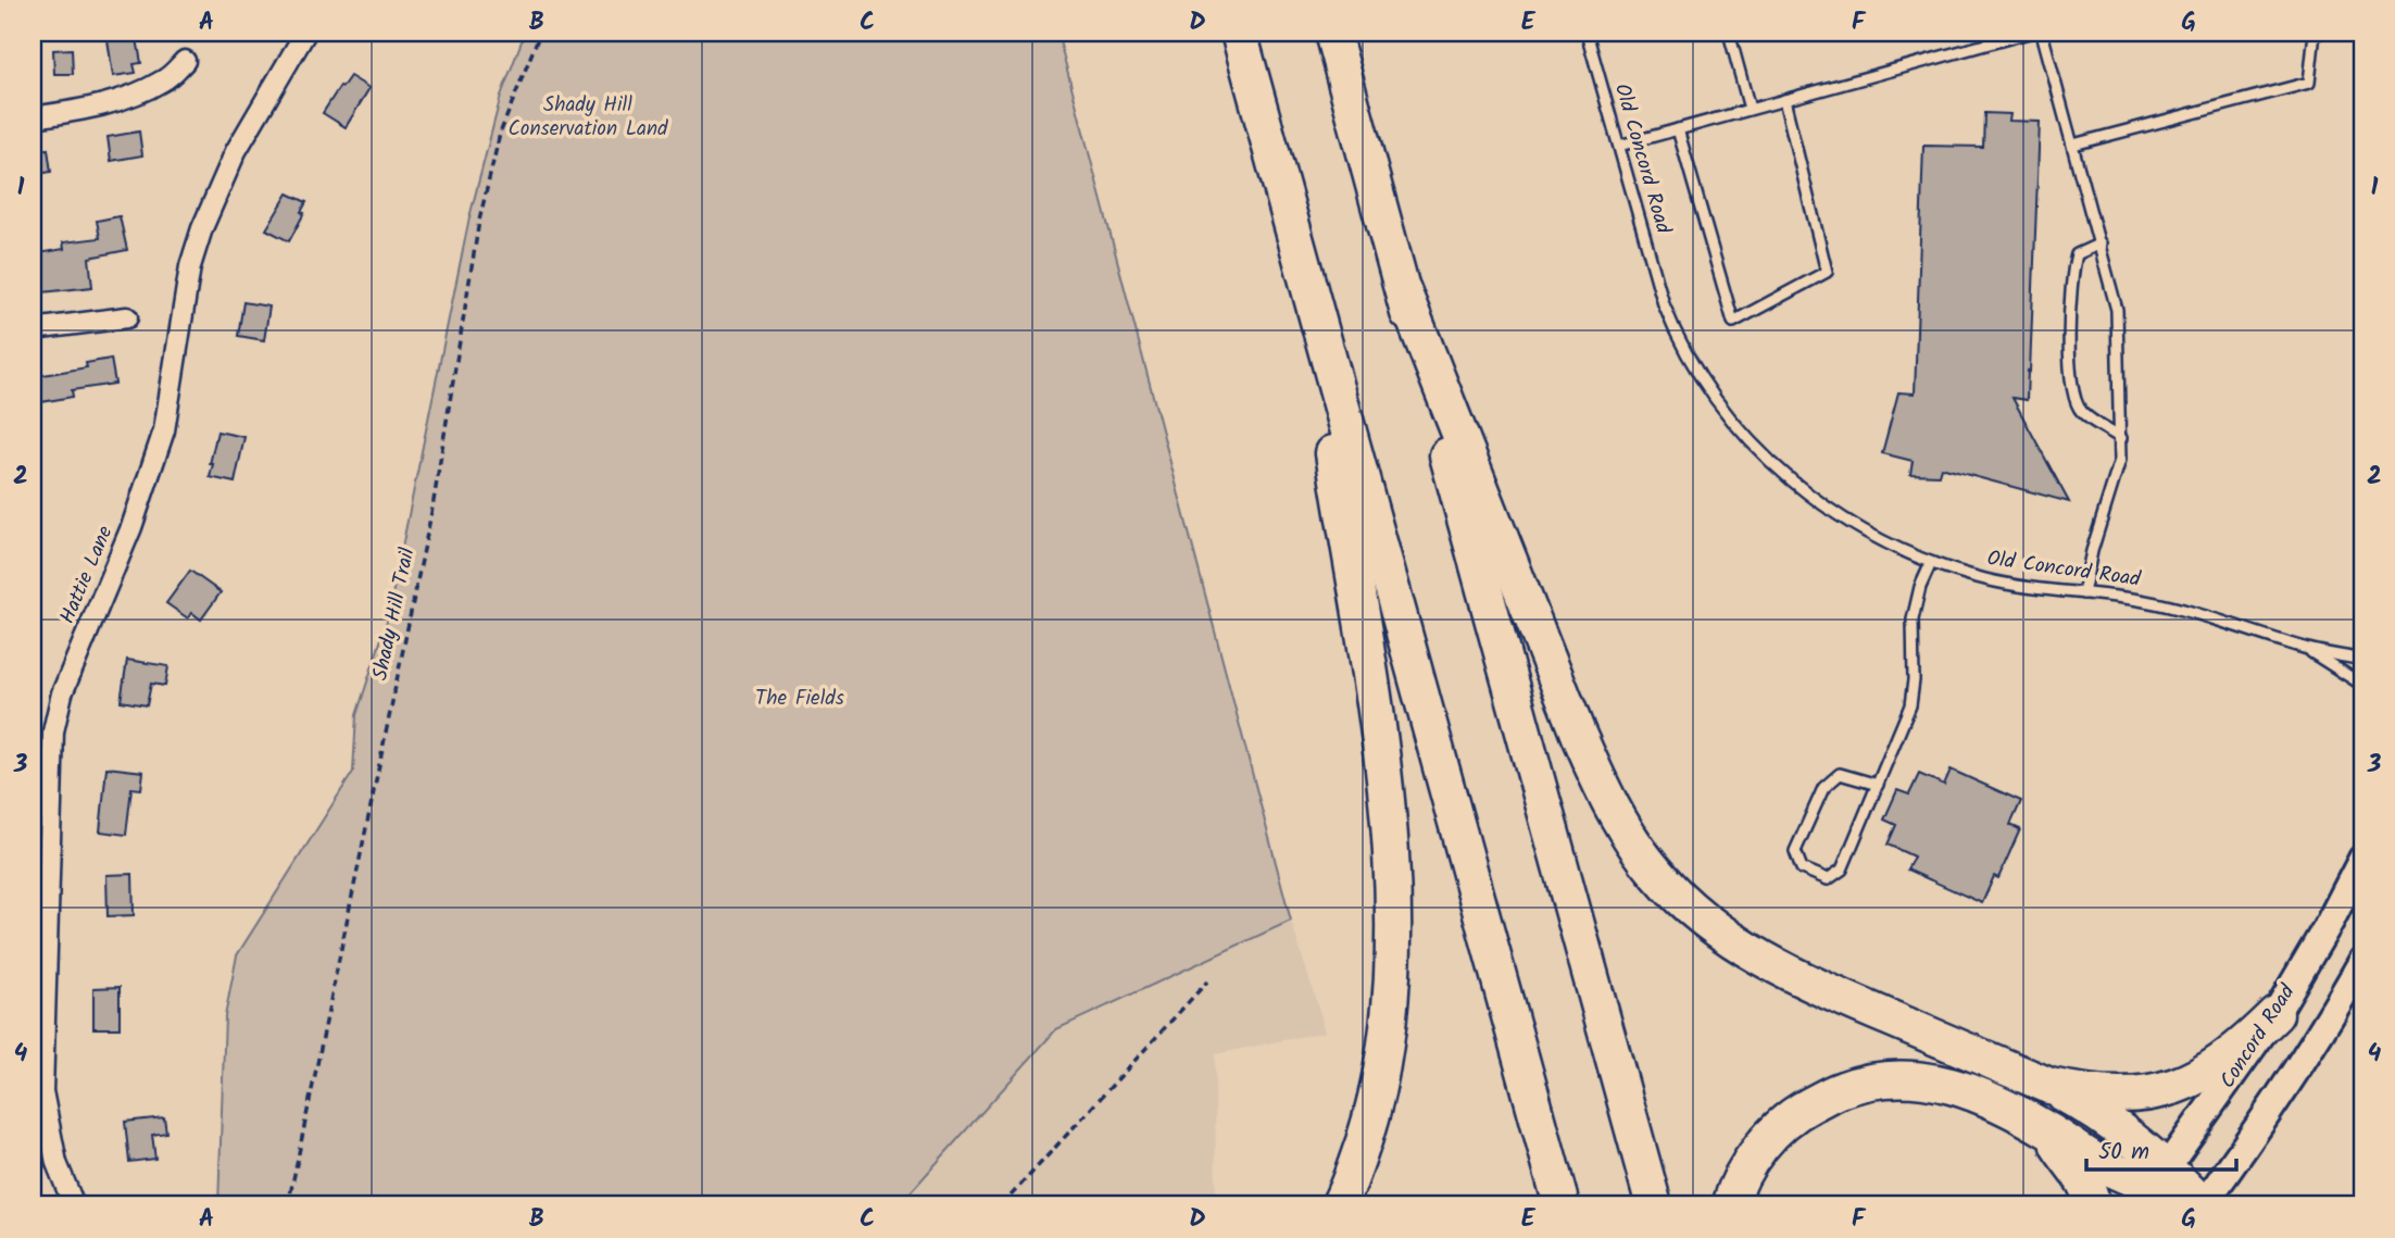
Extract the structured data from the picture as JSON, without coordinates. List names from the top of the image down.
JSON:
{
  "streets": {
    "main road": ["Concord Road"],
    "street": ["Hattie Lane"],
    "lane": ["Old Concord Road"],
    "path": ["Shady Hill Trail"]
  },
  "parks": ["Shady Hill Conservation Land", "The Fields"],
  "scale_bar": "50 m",
  "grid": {
    "columns": [
      "A",
      "B",
      "C",
      "D",
      "E",
      "F",
      "G"
    ],
    "rows": [
      "1",
      "2",
      "3",
      "4"
    ]
  }
}
